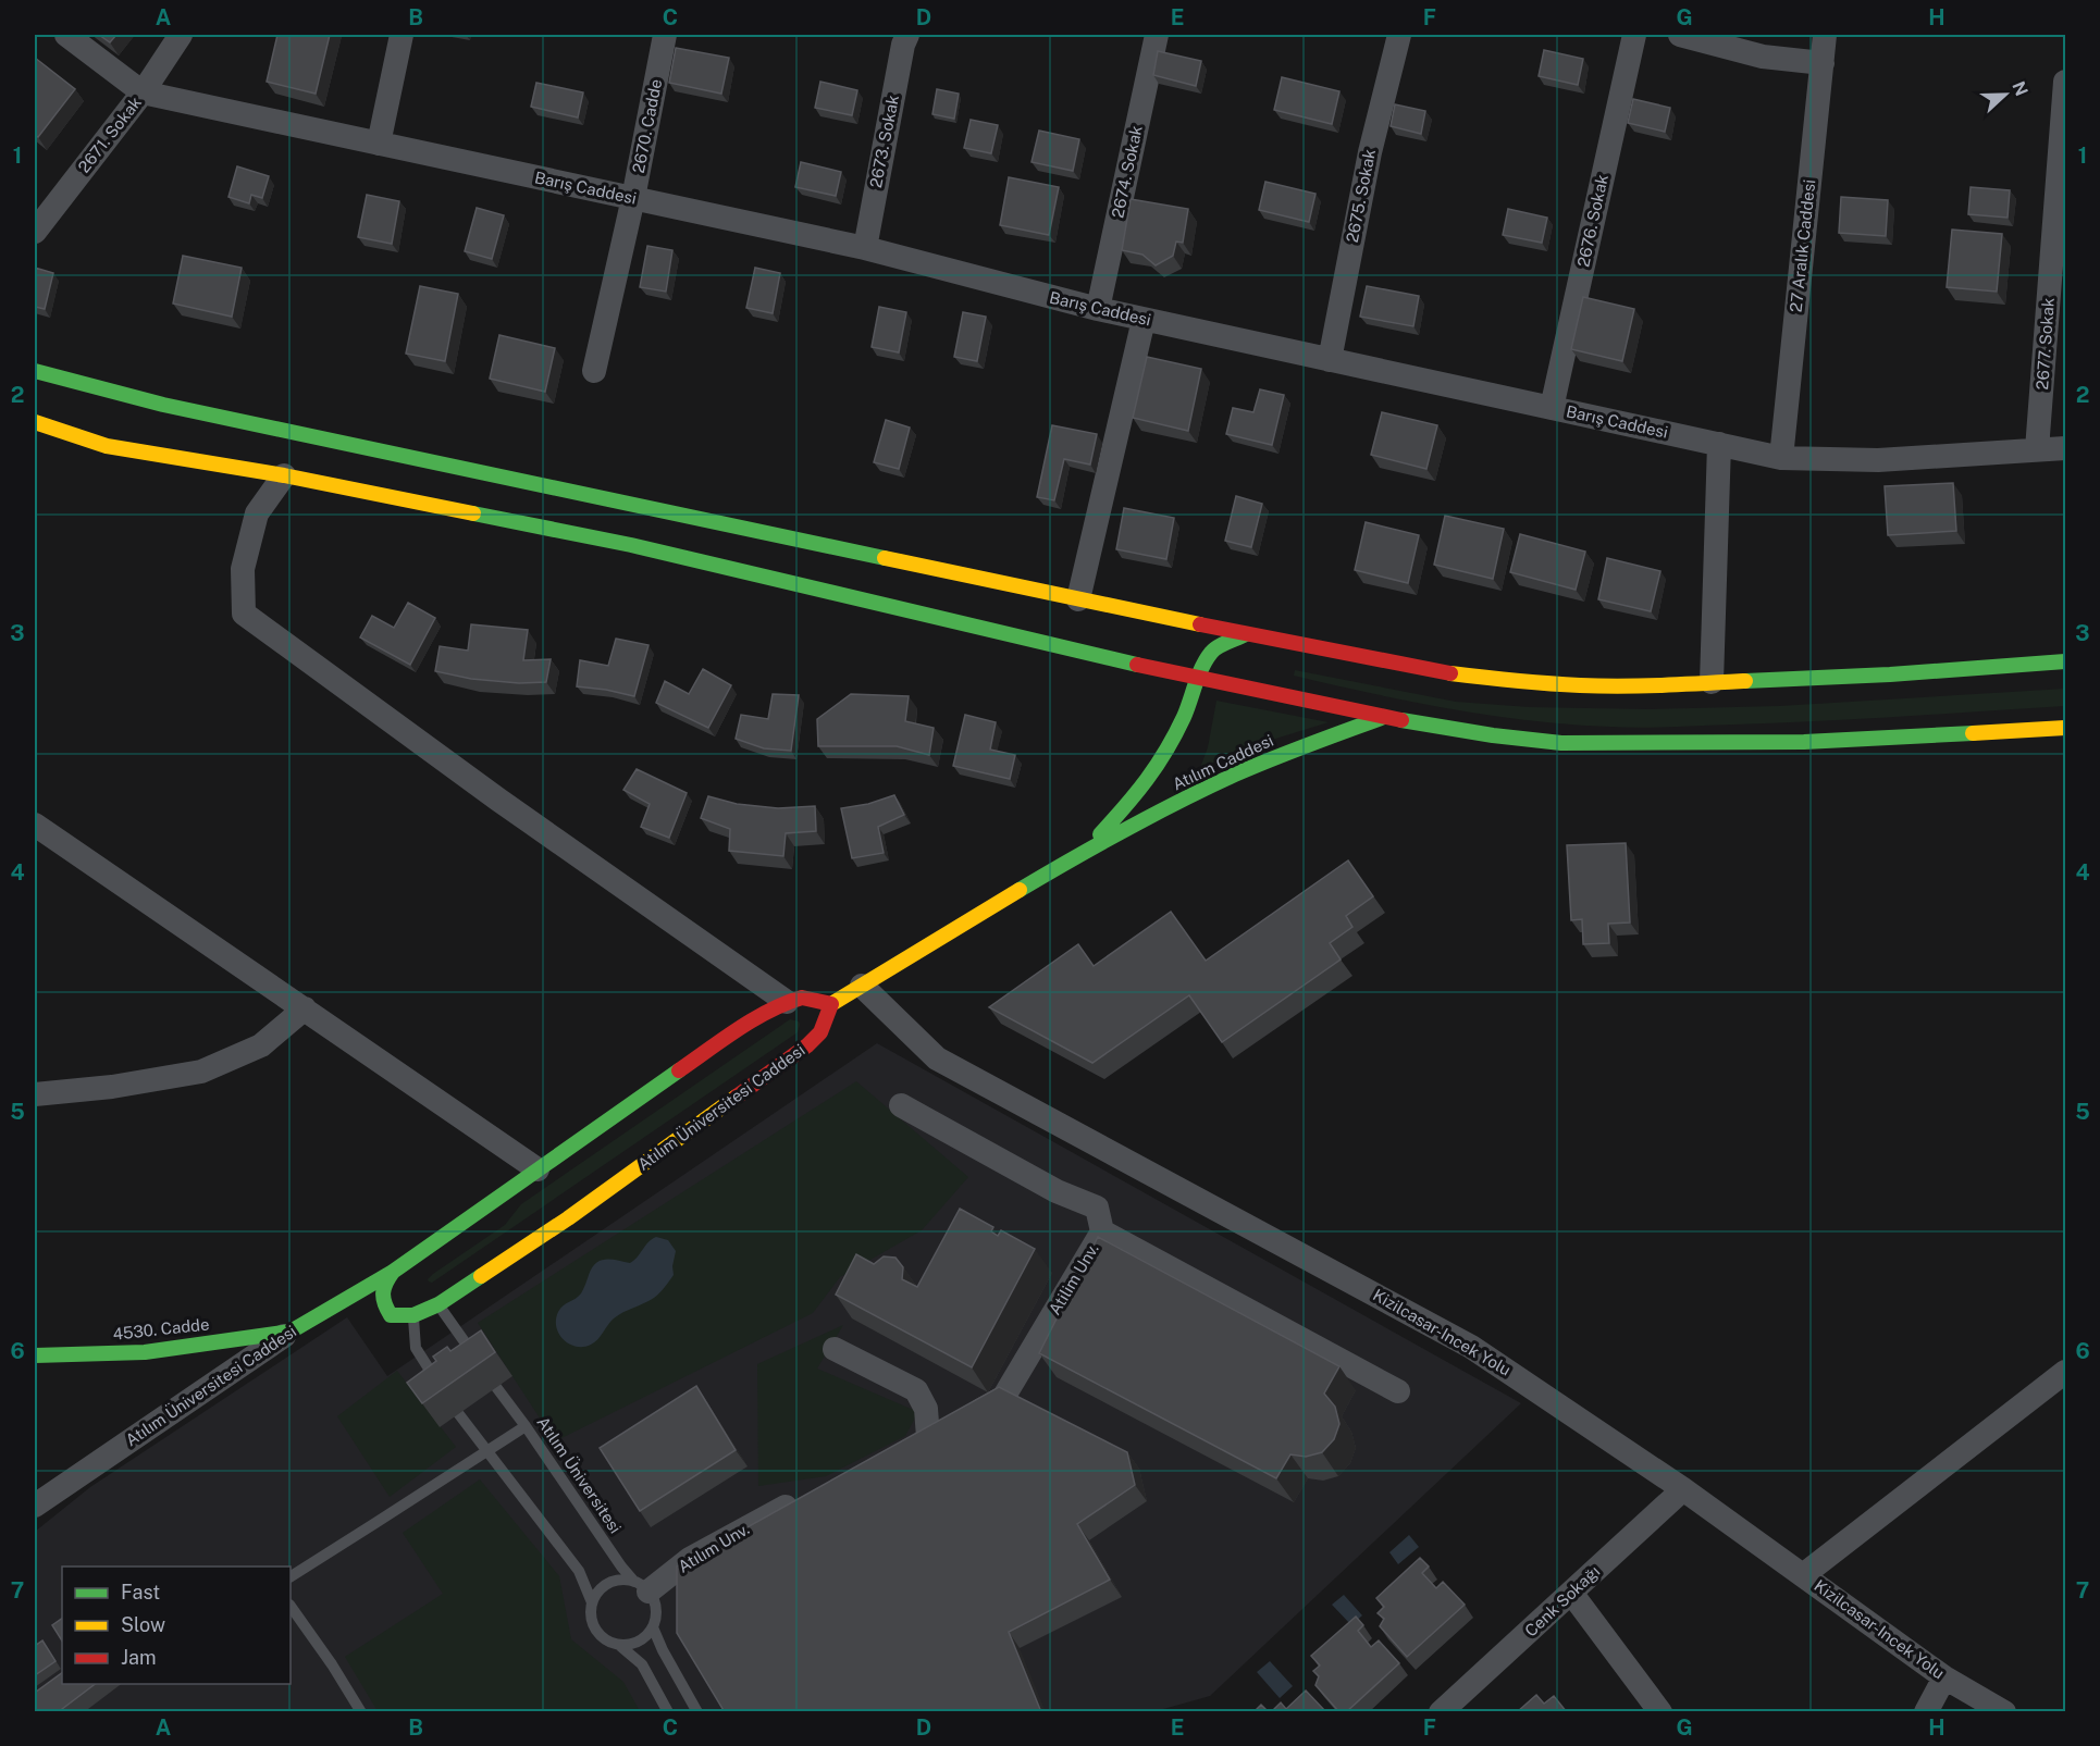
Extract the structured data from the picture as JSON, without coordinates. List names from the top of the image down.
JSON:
{
  "streets": {
    "main road": ["Atılım Caddesi", "Atılım Üniversitesi Caddesi", "4530. Cadde"],
    "street": [
      "2670. Cadde",
      "2671. Sokak",
      "2673. Sokak",
      "2674. Sokak",
      "Barış Caddesi",
      "2675. Sokak",
      "2676. Sokak",
      "27 Aralık Caddesi",
      "2677. Sokak",
      "Atilim Unv.",
      "Kizilcasar-Incek Yolu",
      "Atılım Unv.",
      "Cenk Sokağı"
    ],
    "lane": ["Atılım Üniversitesi"]
  },
  "crossings": [
    ["2670. Cadde", "Barış Caddesi"],
    ["2671. Sokak", "Barış Caddesi"],
    ["2673. Sokak", "Barış Caddesi"],
    ["2674. Sokak", "Barış Caddesi"],
    ["Barış Caddesi", "2675. Sokak"],
    ["Barış Caddesi", "2676. Sokak"],
    ["Barış Caddesi", "27 Aralık Caddesi"],
    ["Barış Caddesi", "2677. Sokak"],
    ["Atılım Caddesi", "Atılım Üniversitesi Caddesi"],
    ["Atılım Caddesi", "Kizilcasar-Incek Yolu"],
    ["Atılım Üniversitesi Caddesi", "4530. Cadde"],
    ["Kizilcasar-Incek Yolu", "Cenk Sokağı"],
    ["Atılım Üniversitesi", "Atılım Unv."]
  ],
  "legend": ["Fast", "Slow", "Jam"],
  "north": "right",
  "grid": {
    "columns": [
      "A",
      "B",
      "C",
      "D",
      "E",
      "F",
      "G",
      "H"
    ],
    "rows": [
      "1",
      "2",
      "3",
      "4",
      "5",
      "6",
      "7"
    ]
  }
}
